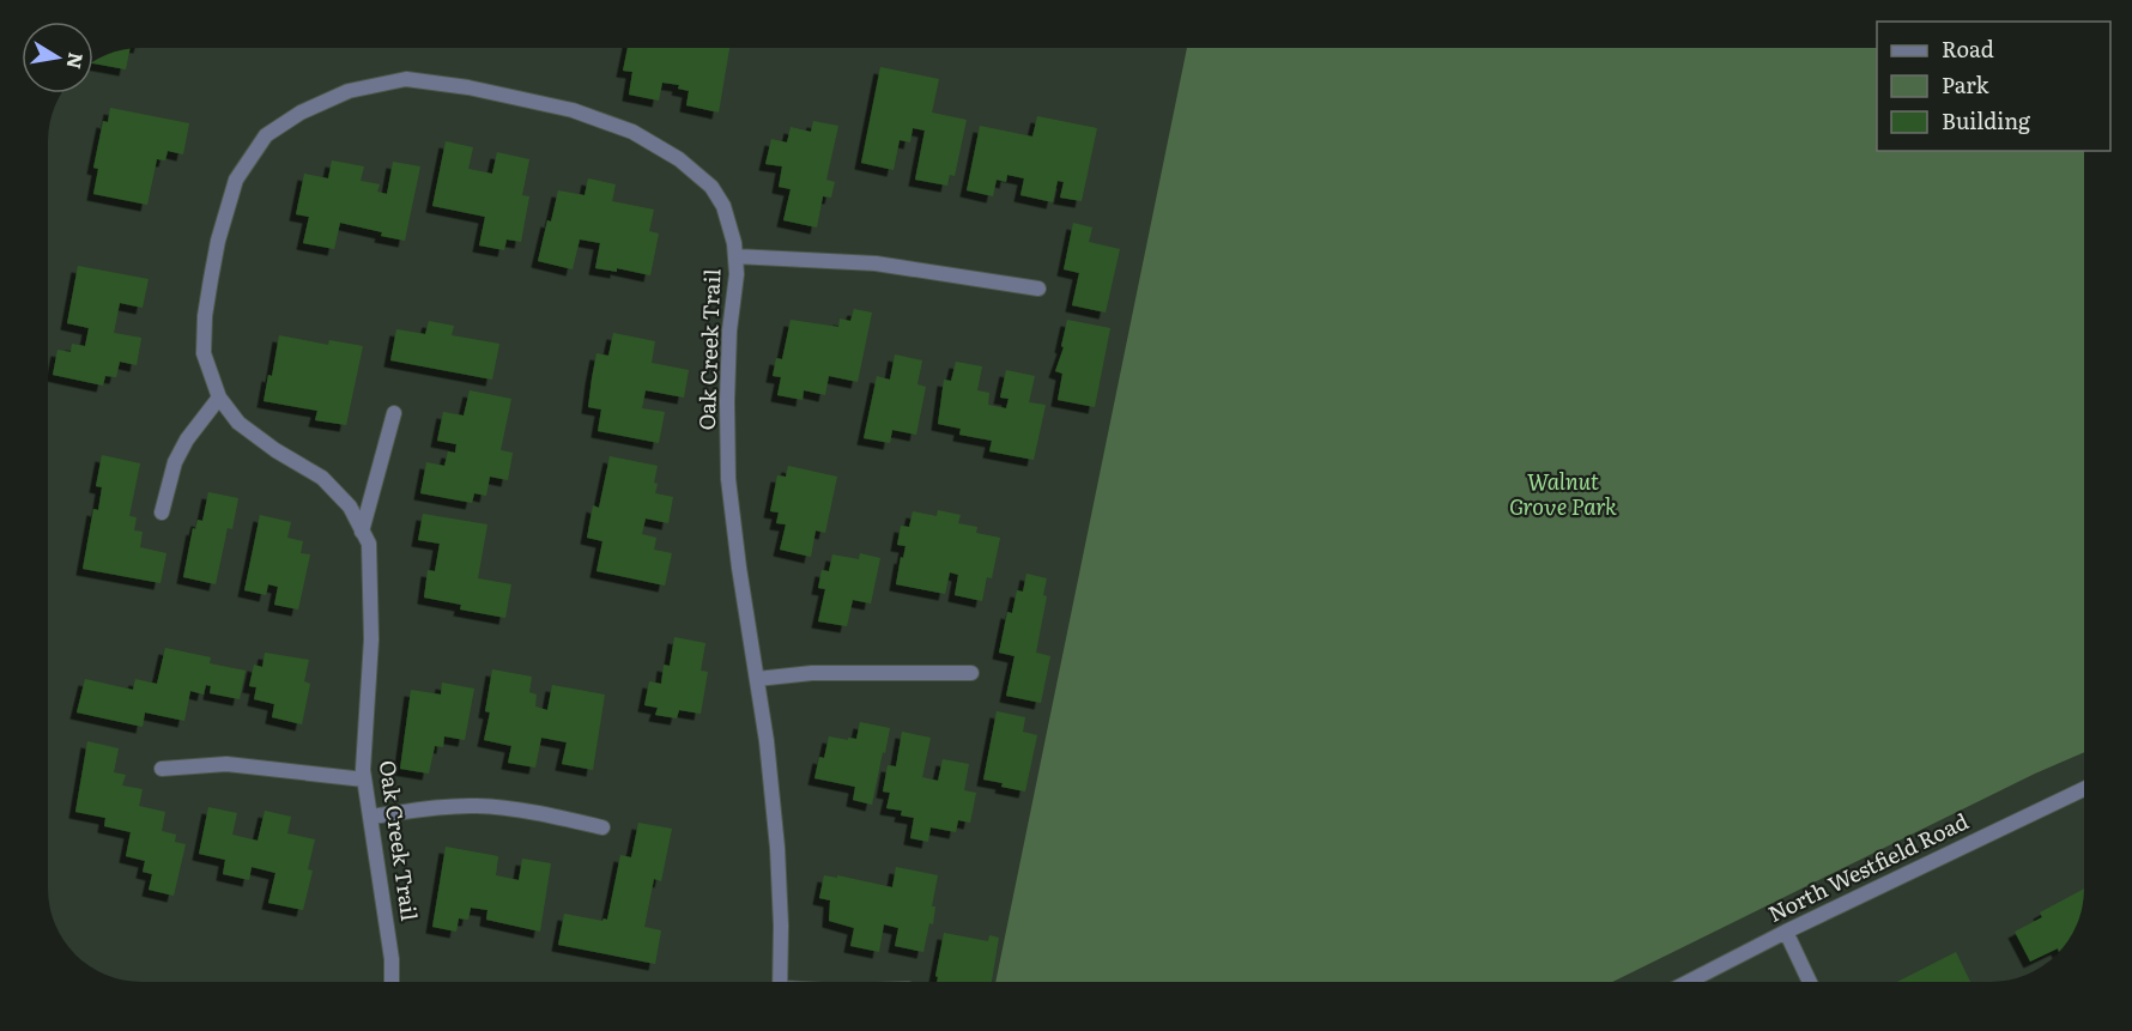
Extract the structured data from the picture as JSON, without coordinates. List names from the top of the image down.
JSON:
{
  "streets": {
    "street": ["Oak Creek Trail", "North Westfield Road"]
  },
  "parks": ["Walnut Grove Park"],
  "legend": ["Road", "Park", "Building"],
  "north": "right"
}
